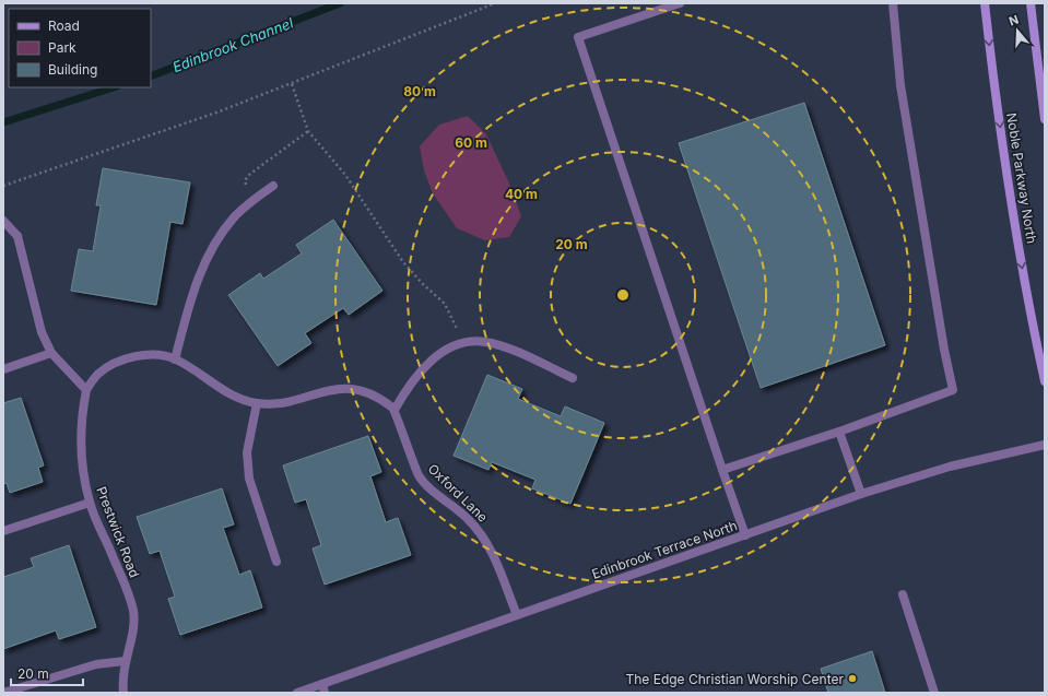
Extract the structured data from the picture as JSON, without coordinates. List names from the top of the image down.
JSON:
{
  "streets": {
    "main road": ["Noble Parkway North"],
    "street": ["Oxford Lane", "Prestwick Road", "Edinbrook Terrace North"]
  },
  "crossings": [
    ["Oxford Lane", "Edinbrook Terrace North"]
  ],
  "water": ["Edinbrook Channel"],
  "places": ["The Edge Christian Worship Center"],
  "legend": ["Road", "Park", "Building"],
  "scale_bar": "20 m",
  "north": "top",
  "rings": [
    "80 m",
    "60 m",
    "40 m",
    "20 m"
  ]
}
